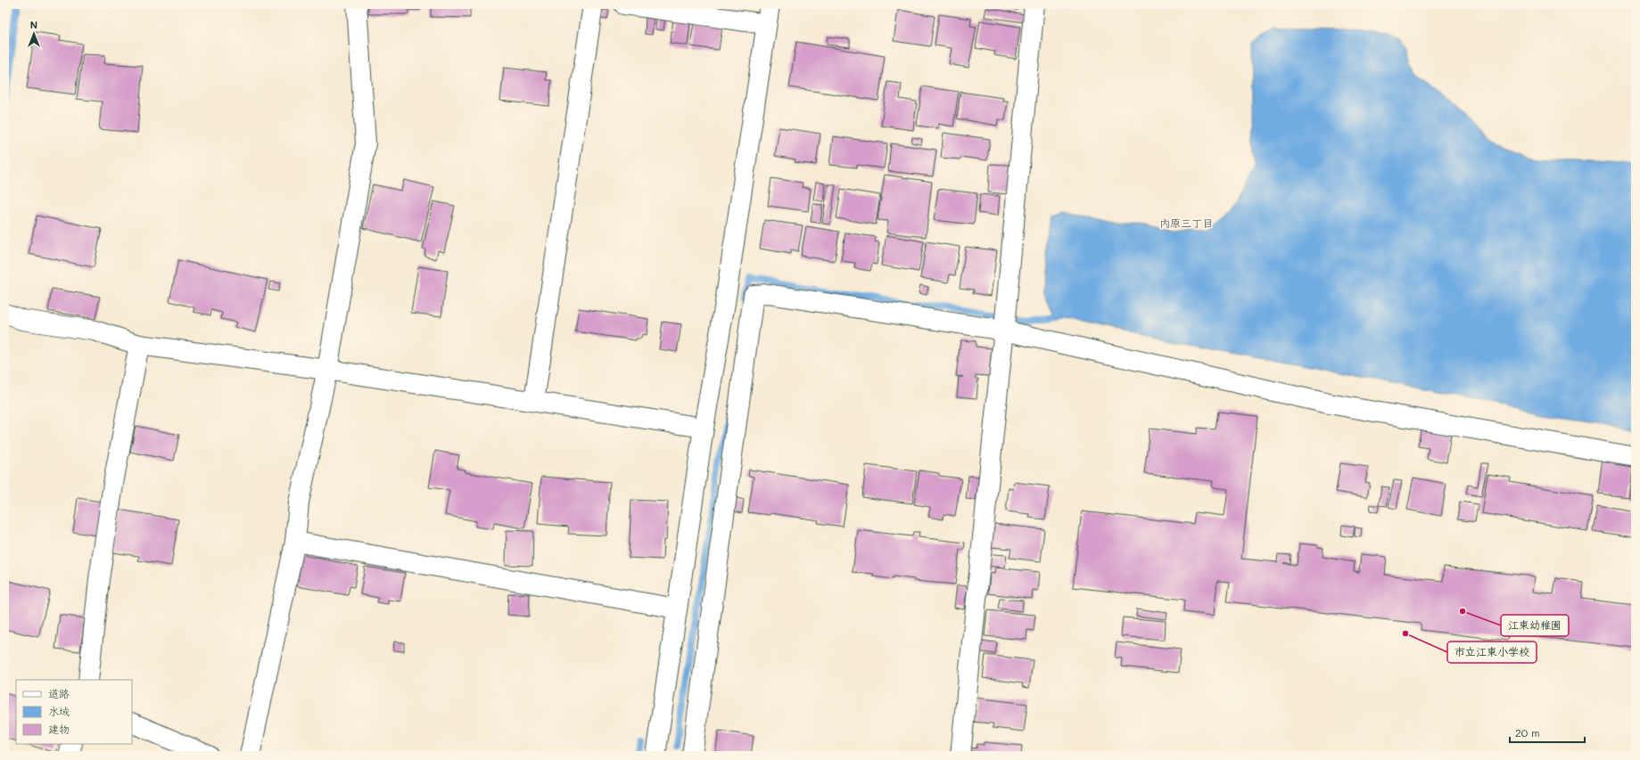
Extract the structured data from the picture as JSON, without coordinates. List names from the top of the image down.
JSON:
{
  "districts": ["内原三丁目"],
  "places": ["江東幼稚園", "市立江東小学校"],
  "legend": ["道路", "水域", "建物"],
  "scale_bar": "20 m",
  "north": "top"
}
